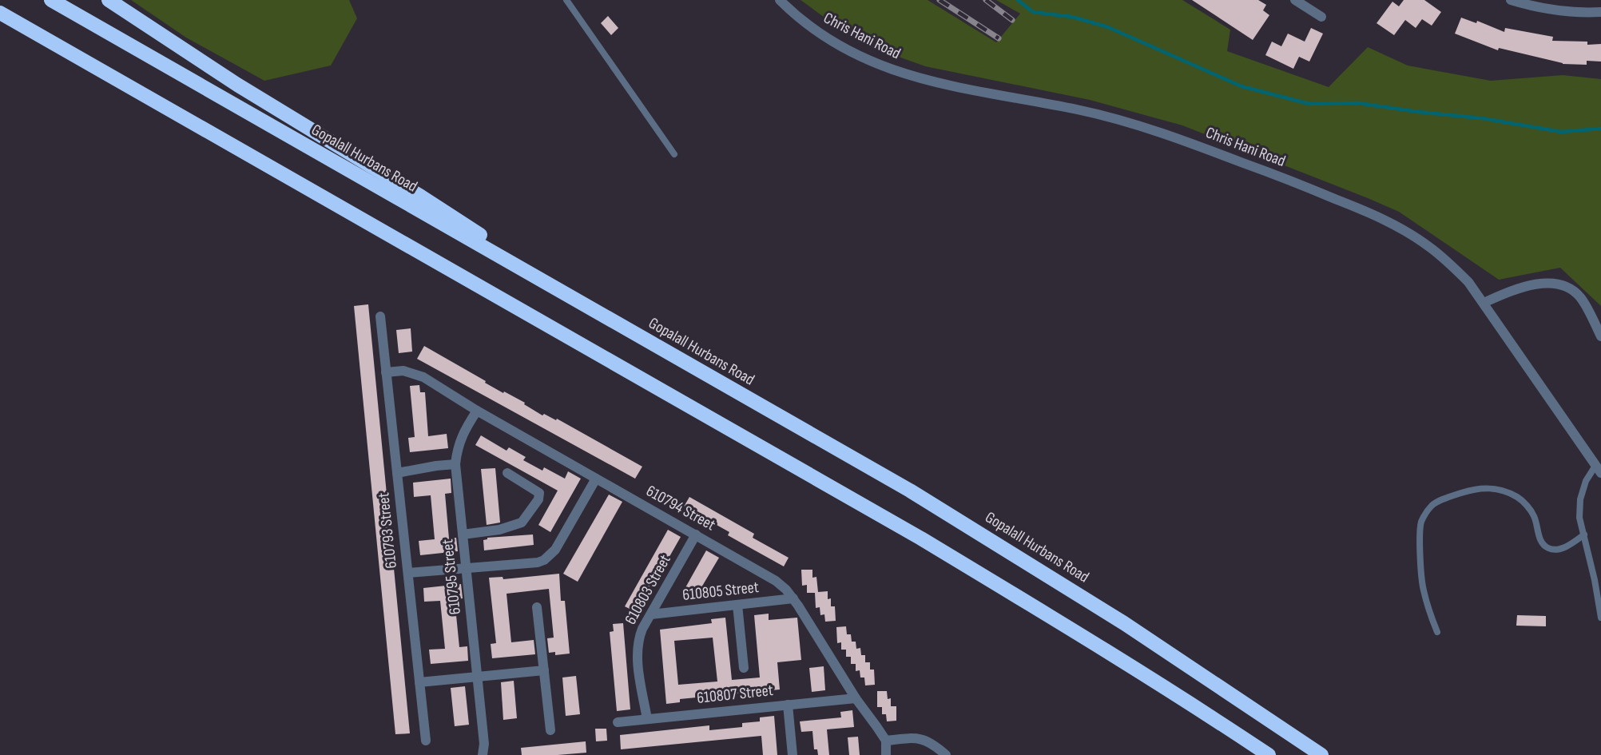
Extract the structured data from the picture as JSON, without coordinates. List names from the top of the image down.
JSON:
{
  "streets": {
    "highway": ["Gopalall Hurbans Road"],
    "street": [
      "Chris Hani Road",
      "610794 Street",
      "610793 Street",
      "610795 Street",
      "610803 Street",
      "610805 Street",
      "610807 Street"
    ]
  },
  "crossings": [
    ["610794 Street", "610793 Street"],
    ["610794 Street", "610795 Street"],
    ["610794 Street", "610803 Street"],
    ["610794 Street", "610805 Street"],
    ["610794 Street", "610807 Street"],
    ["610803 Street", "610805 Street"],
    ["610803 Street", "610807 Street"]
  ]
}
